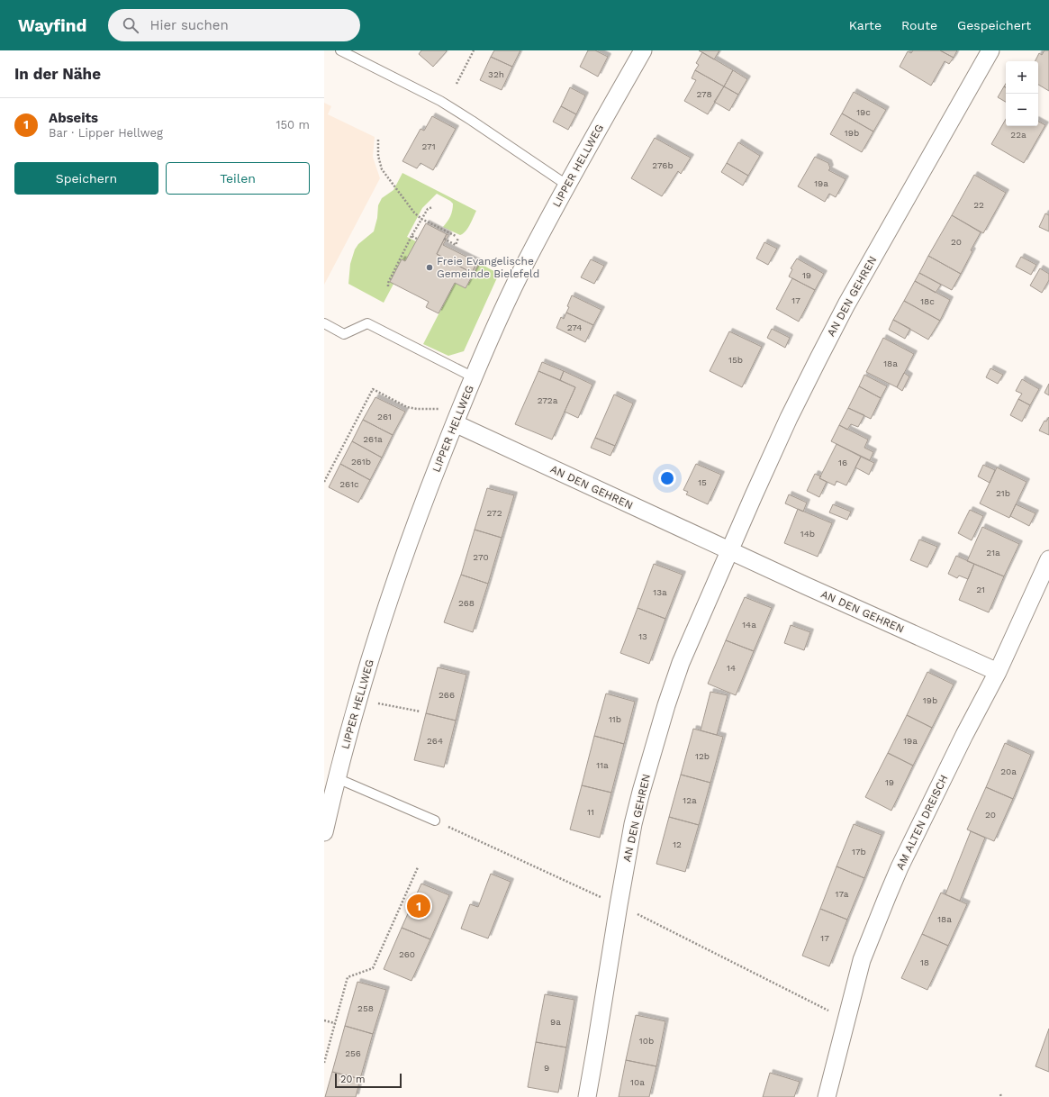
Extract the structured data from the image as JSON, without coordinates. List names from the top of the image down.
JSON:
{
  "streets": {
    "street": ["LIPPER HELLWEG", "AN DEN GEHREN", "AM ALTEN DREISCH"]
  },
  "crossings": [
    ["LIPPER HELLWEG", "AN DEN GEHREN"],
    ["AN DEN GEHREN", "AM ALTEN DREISCH"]
  ],
  "places": ["Freie Evangelische Gemeinde Bielefeld"],
  "house_numbers": [
    "32h",
    "278",
    "19c",
    "19b",
    "22a",
    "271",
    "276b",
    "19a",
    "22",
    "20",
    "19",
    "17",
    "18c",
    "274",
    "15b",
    "18a",
    "272a",
    "261",
    "261a",
    "261b",
    "16",
    "15",
    "261c",
    "21b",
    "272",
    "14b",
    "21a",
    "270",
    "21",
    "13a",
    "268",
    "14a",
    "13",
    "14",
    "266",
    "19b",
    "11b",
    "264",
    "19a",
    "12b",
    "11a",
    "20a",
    "19",
    "12a",
    "11",
    "20",
    "12",
    "17b",
    "17a",
    "18a",
    "17",
    "260",
    "18",
    "258",
    "9a",
    "10b",
    "256",
    "9",
    "10a"
  ],
  "scale_bar": "20 m",
  "page": {
    "header": "Wayfind",
    "search": "Hier suchen",
    "nav": ["Karte", "Route", "Gespeichert"],
    "heading": "In der Nähe",
    "map_buttons": ["+", "−"],
    "list": [
      {
        "mark": "1",
        "name": "Abseits",
        "note": "Bar · Lipper Hellweg",
        "value": "150 m"
      }
    ],
    "buttons": ["Speichern", "Teilen"],
    "pins": "1",
    "scale": "20 m"
  }
}
